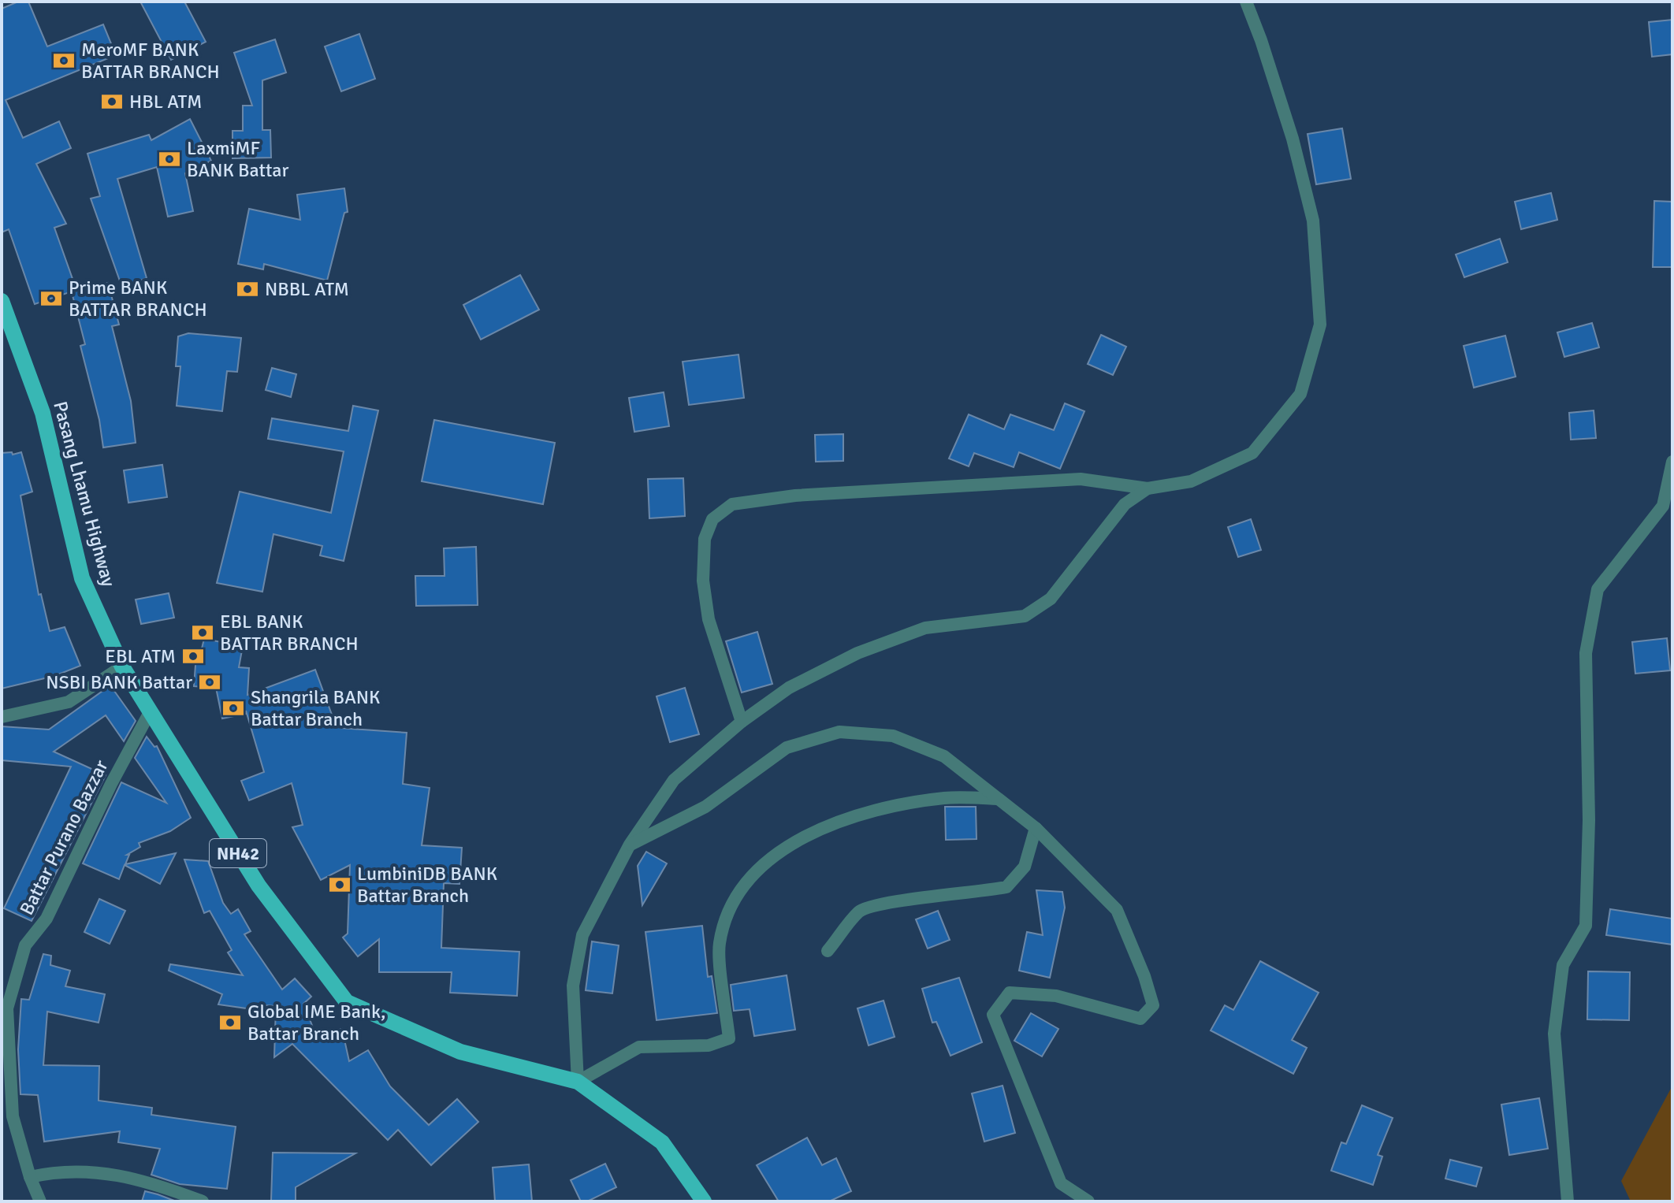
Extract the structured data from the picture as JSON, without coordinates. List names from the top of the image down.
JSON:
{
  "streets": {
    "main road": ["Pasang Lhamu Highway", "NH42"],
    "street": ["Battar Purano Bazzar"]
  },
  "crossings": [
    ["Pasang Lhamu Highway", "Battar Purano Bazzar"]
  ],
  "places": {
    "bank": [
      "MeroMF BANK BATTAR BRANCH",
      "HBL ATM",
      "LaxmiMF BANK Battar",
      "NBBL ATM",
      "Prime BANK BATTAR BRANCH",
      "EBL BANK BATTAR BRANCH",
      "EBL ATM",
      "NSBI BANK Battar",
      "Shangrila BANK Battar Branch",
      "LumbiniDB BANK Battar Branch",
      "Global IME Bank, Battar Branch"
    ]
  }
}
